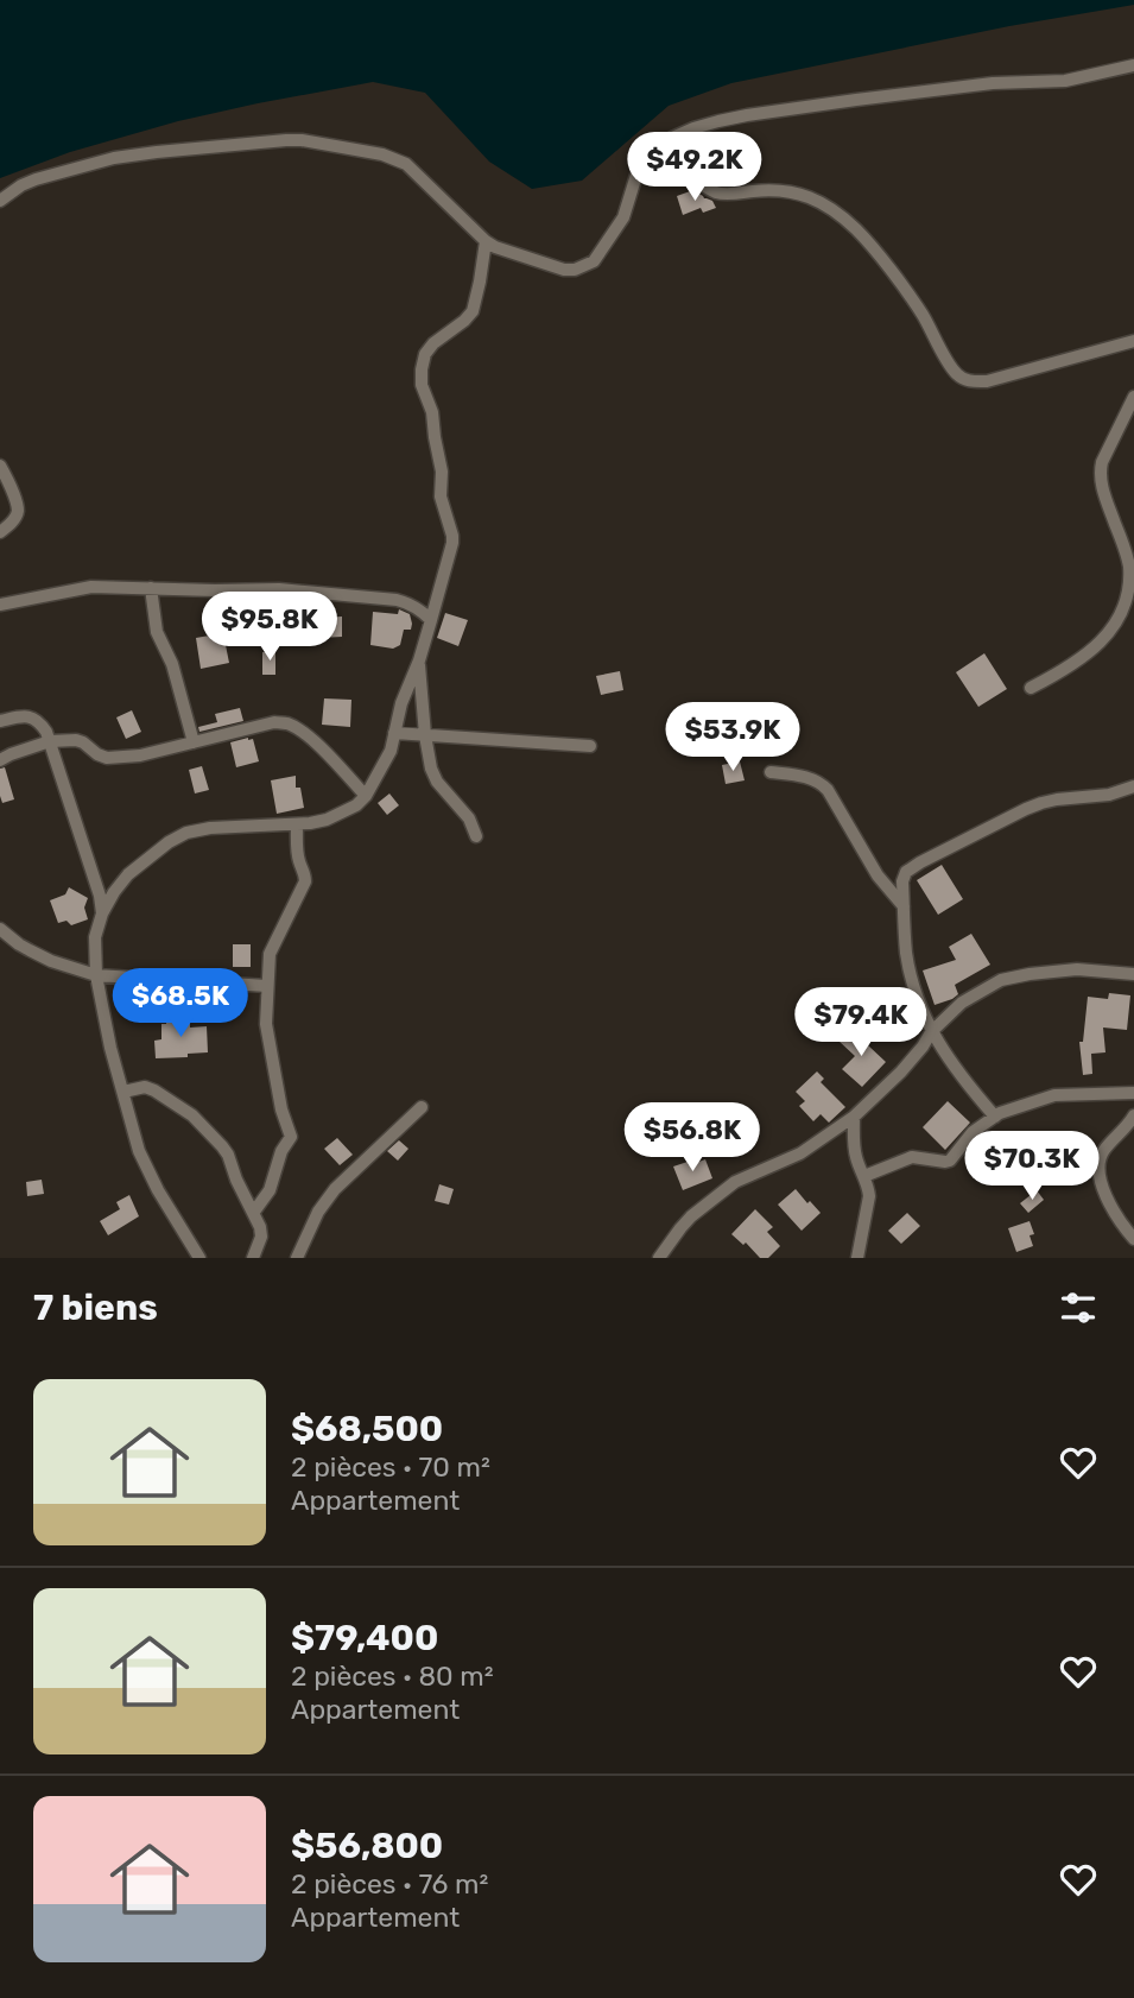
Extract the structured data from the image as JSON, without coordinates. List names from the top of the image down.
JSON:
{
  "page": {
    "price": [
      "$49.2K",
      "$95.8K",
      "$53.9K",
      "$68.5K",
      "$79.4K",
      "$56.8K",
      "$70.3K"
    ],
    "heading": "7 biens",
    "list": [
      {
        "name": "$68,500",
        "note": "2 pièces · 70 m² · Appartement"
      },
      {
        "name": "$79,400",
        "note": "2 pièces · 80 m² · Appartement"
      },
      {
        "name": "$56,800",
        "note": "2 pièces · 76 m² · Appartement"
      }
    ]
  }
}
